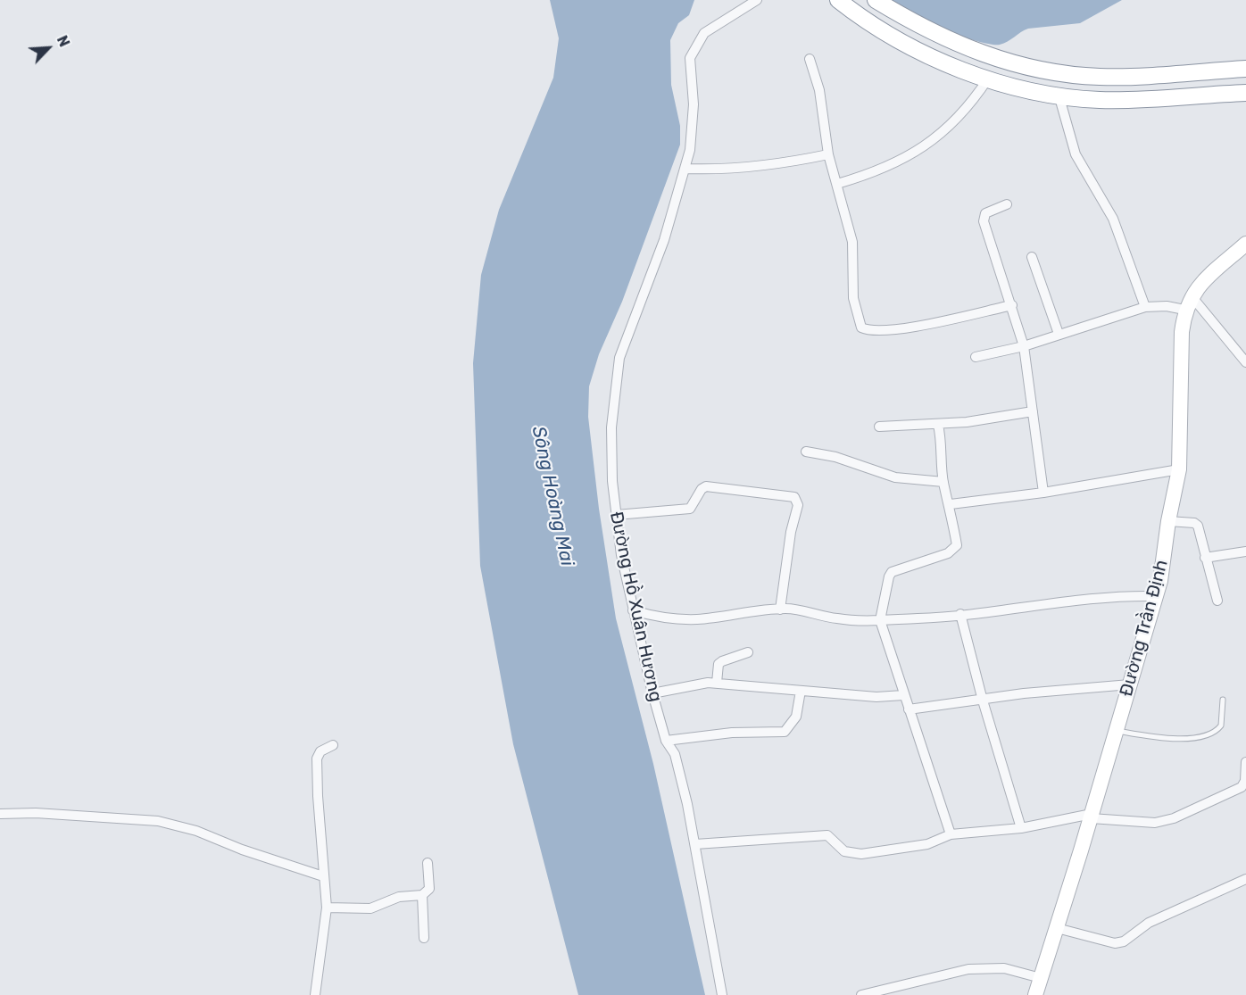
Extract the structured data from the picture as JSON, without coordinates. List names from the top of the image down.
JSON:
{
  "streets": {
    "main road": ["Đường Trần Định"],
    "street": ["Đường Hồ Xuân Hương"]
  },
  "water": ["Sông Hoàng Mai"],
  "north": "top right"
}
